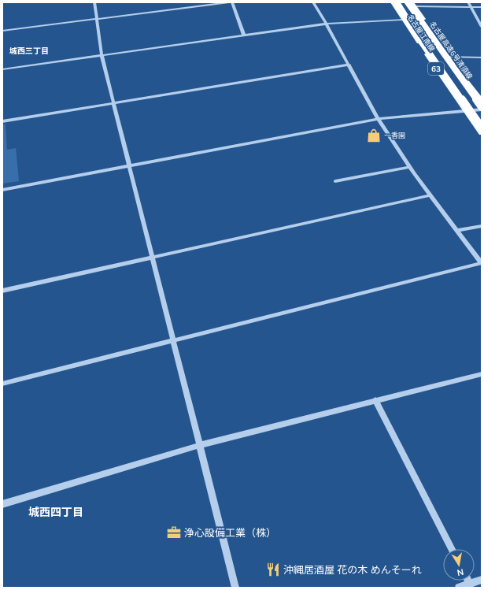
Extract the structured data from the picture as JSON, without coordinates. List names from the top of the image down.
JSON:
{
  "streets": {
    "highway": ["名古屋高速6号清須線"],
    "main road": ["名古屋江南線", "63"]
  },
  "districts": ["城西三丁目", "城西四丁目"],
  "places": {
    "shop": ["一香園"],
    "office": ["浄心設備工業（株）"],
    "restaurant": ["沖縄居酒屋 花の木 めんそーれ"]
  },
  "north": "bottom"
}
